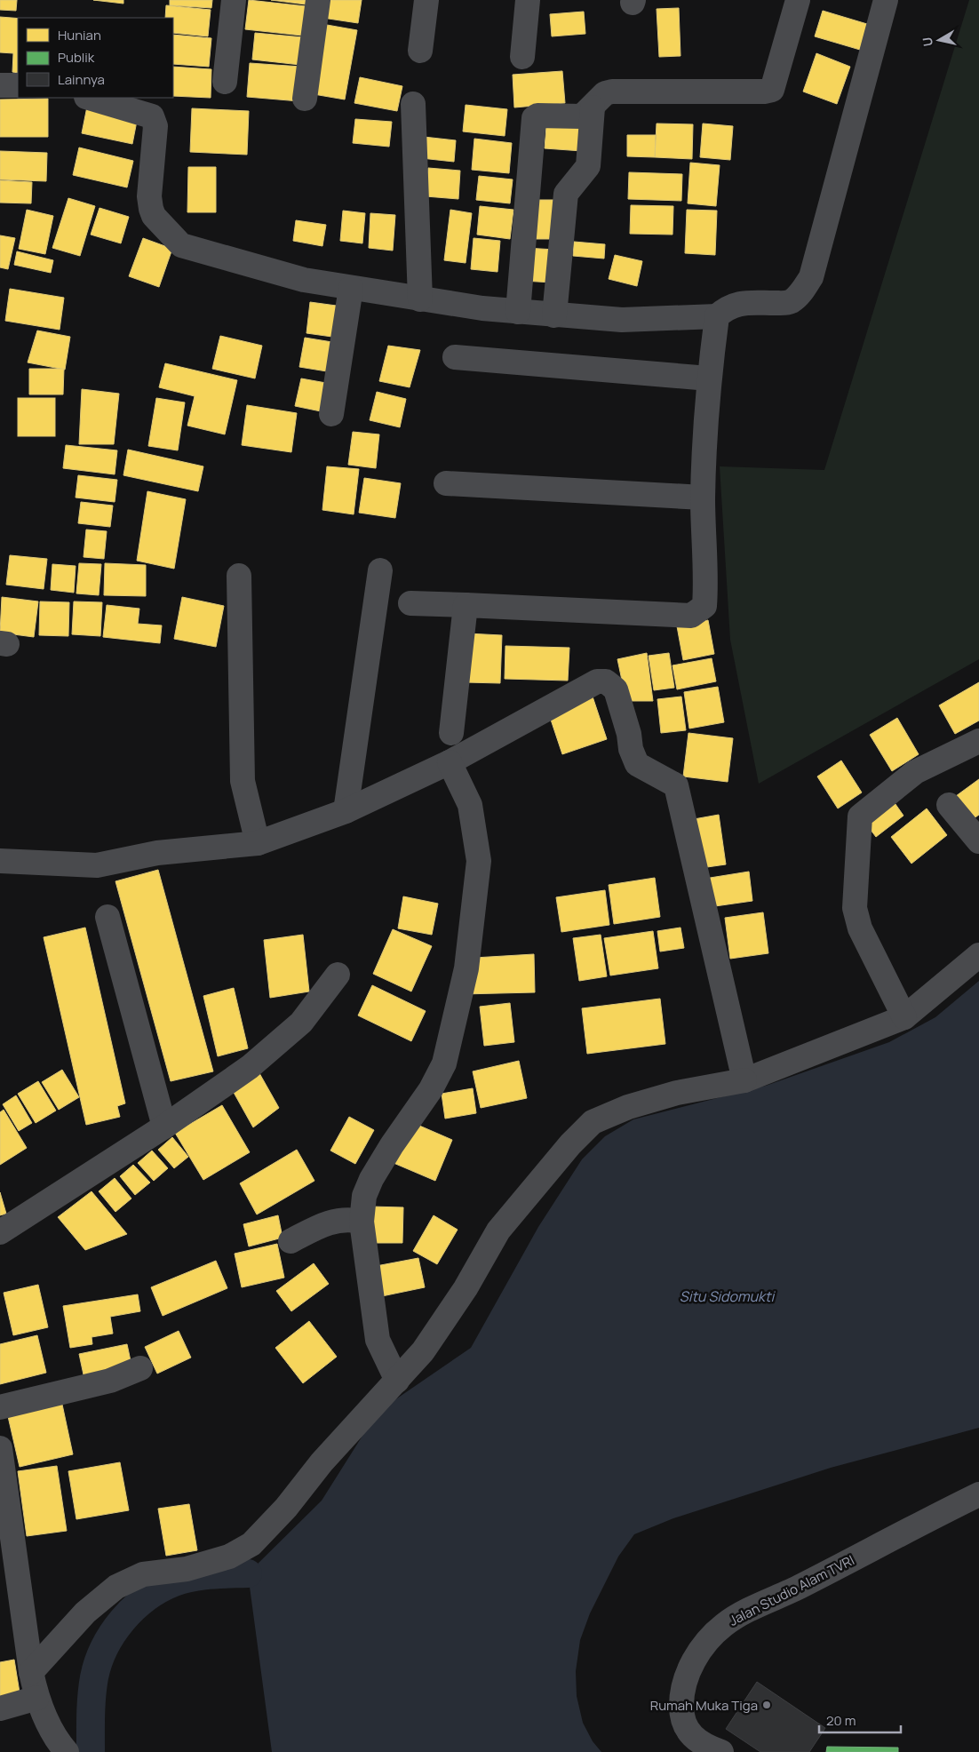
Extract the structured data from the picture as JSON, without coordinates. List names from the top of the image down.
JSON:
{
  "streets": {
    "street": ["Jalan Studio Alam TVRI"]
  },
  "water": ["Situ Sidomukti"],
  "places": ["Rumah Muka Tiga"],
  "legend": ["Hunian", "Publik", "Lainnya"],
  "scale_bar": "20 m",
  "north": "left"
}
